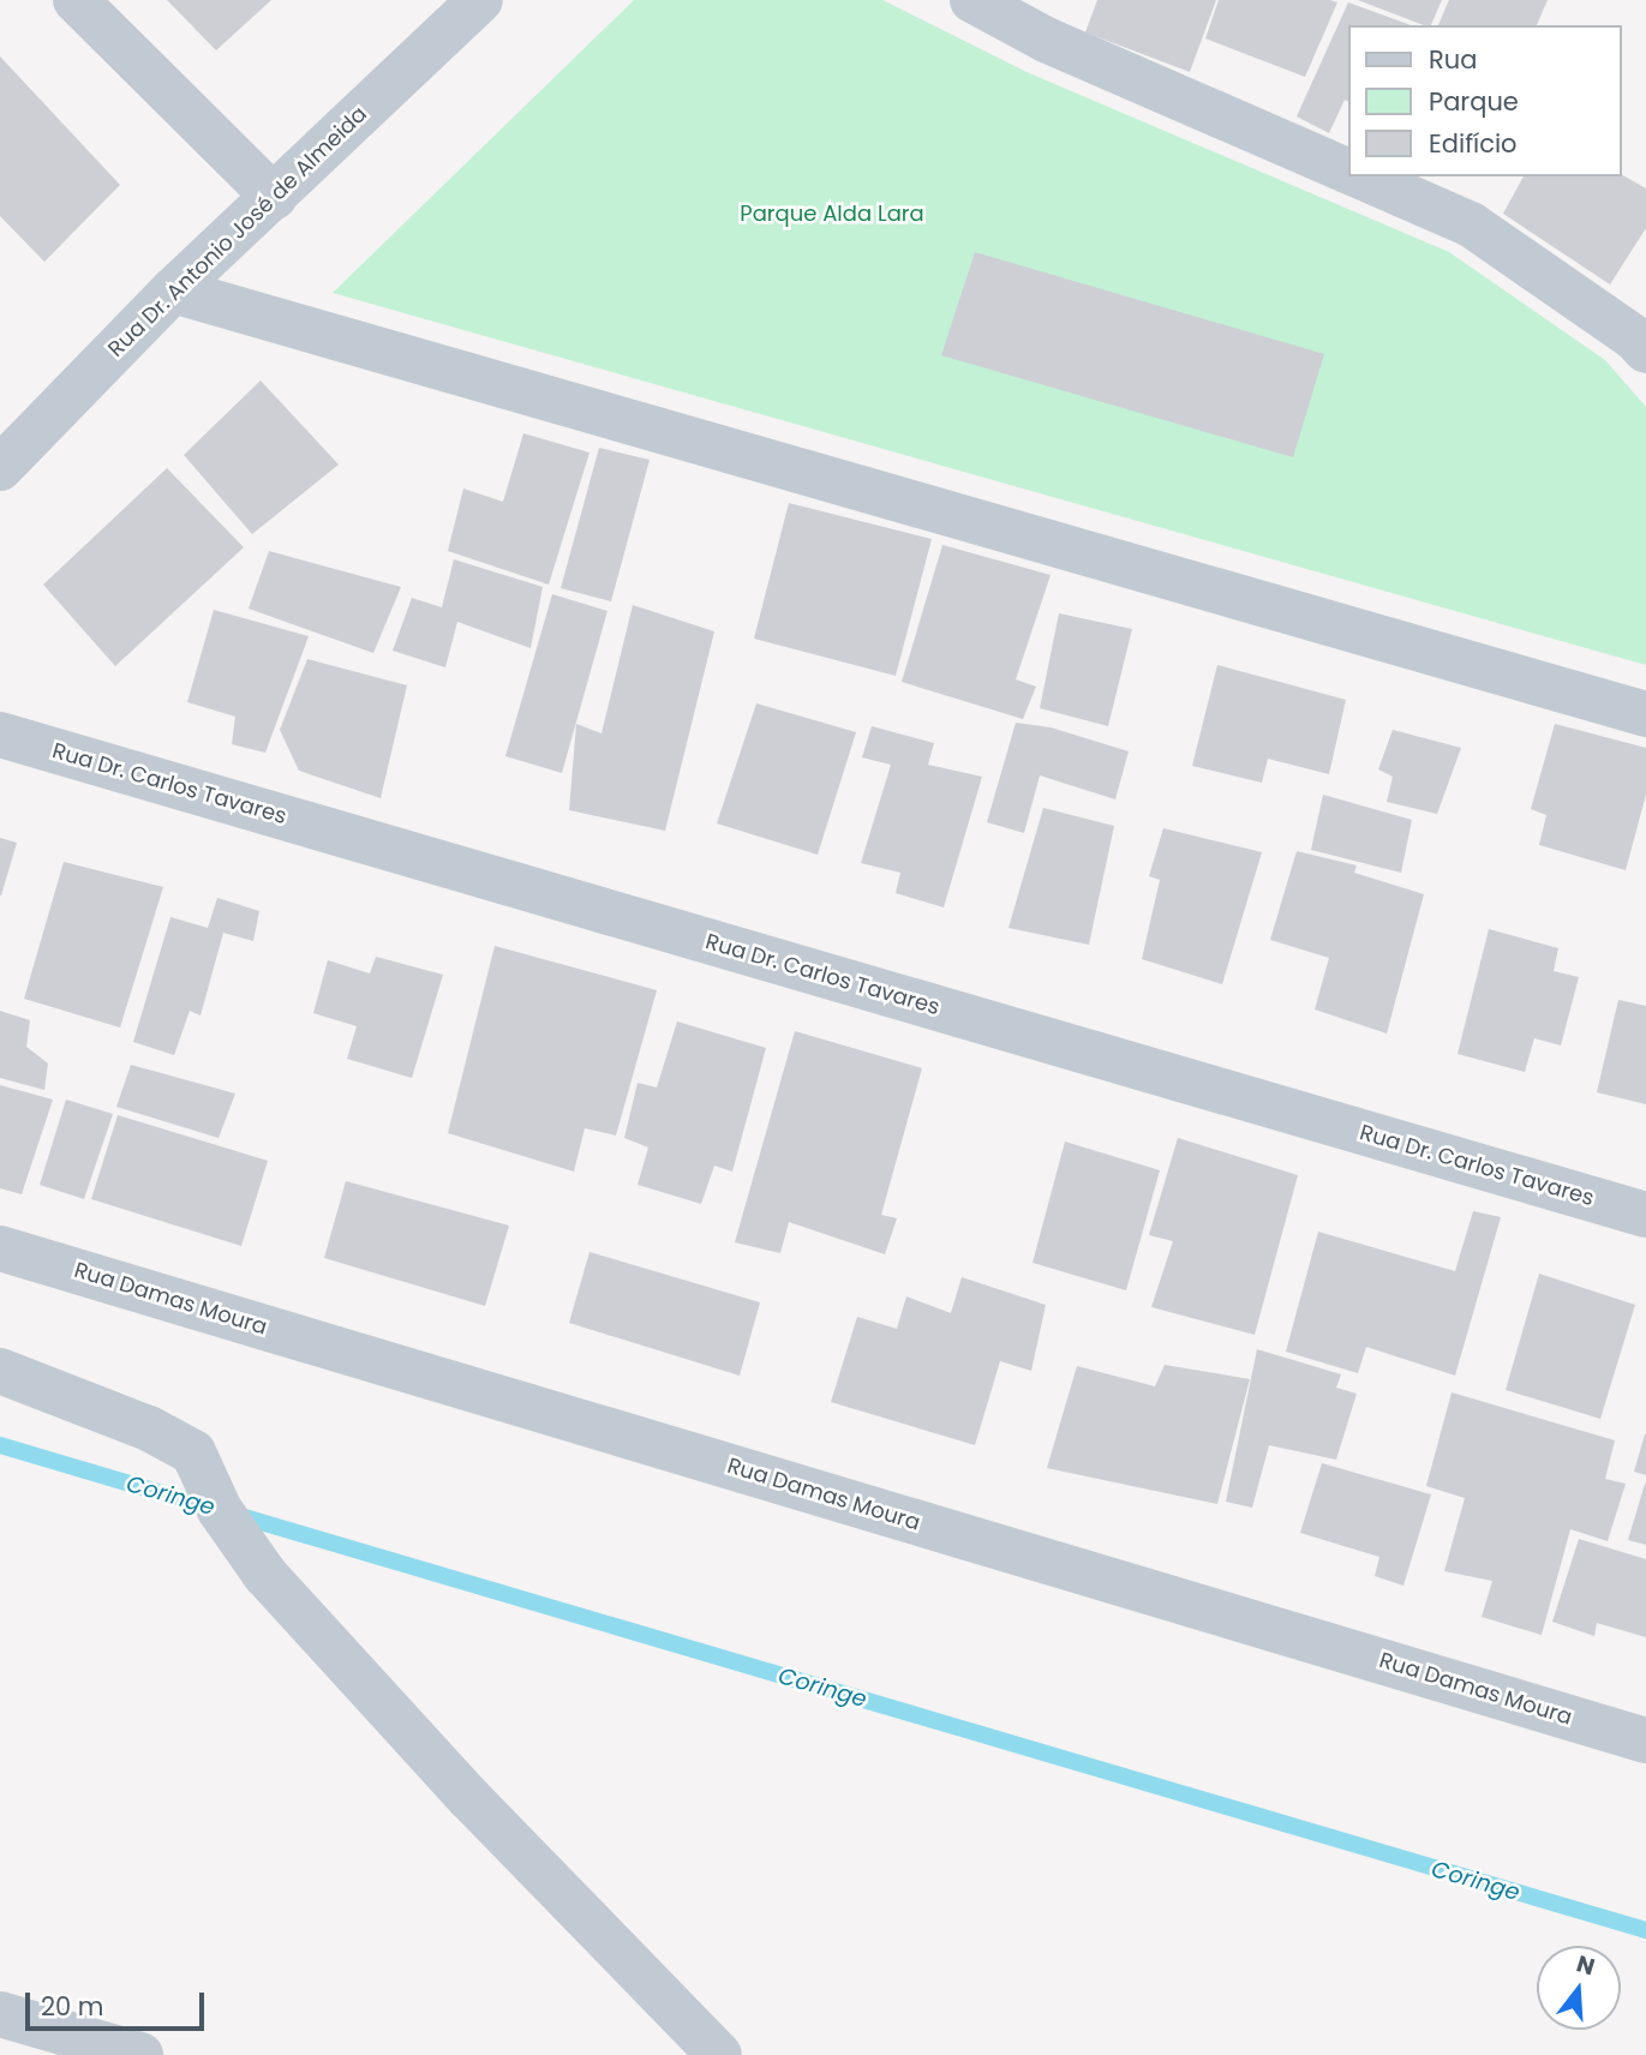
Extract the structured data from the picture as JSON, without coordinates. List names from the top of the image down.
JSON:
{
  "streets": {
    "street": ["Rua Dr. Antonio José de Almeida", "Rua Dr. Carlos Tavares", "Rua Damas Moura"]
  },
  "water": ["Coringe"],
  "parks": ["Parque Alda Lara"],
  "legend": ["Rua", "Parque", "Edifício"],
  "scale_bar": "20 m",
  "north": "top"
}
